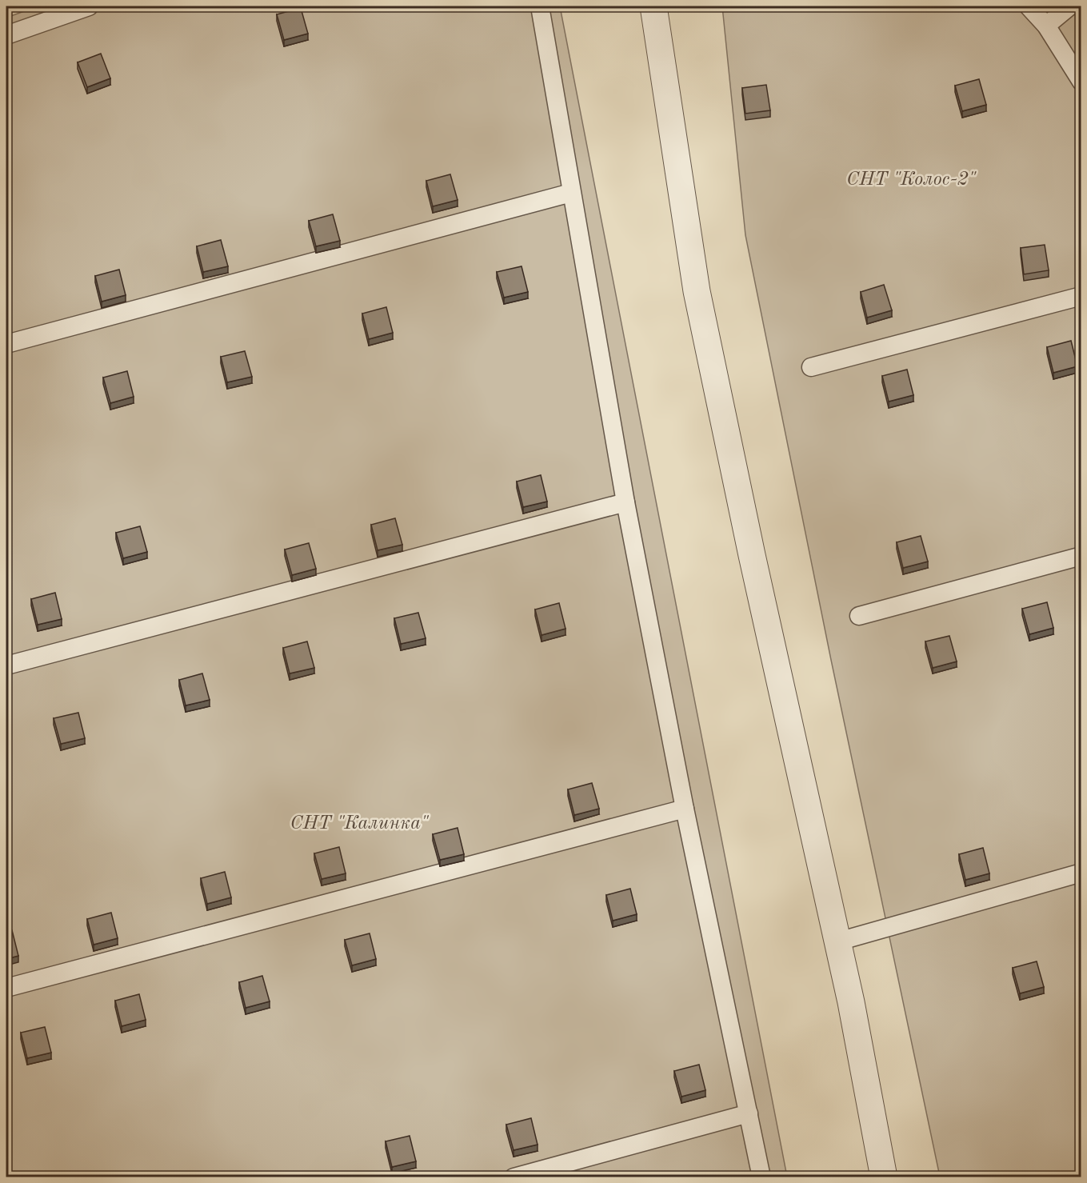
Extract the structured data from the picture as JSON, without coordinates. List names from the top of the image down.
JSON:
{
  "parks": ["СНТ \"Колос-2\"", "СНТ \"Калинка\""]
}
